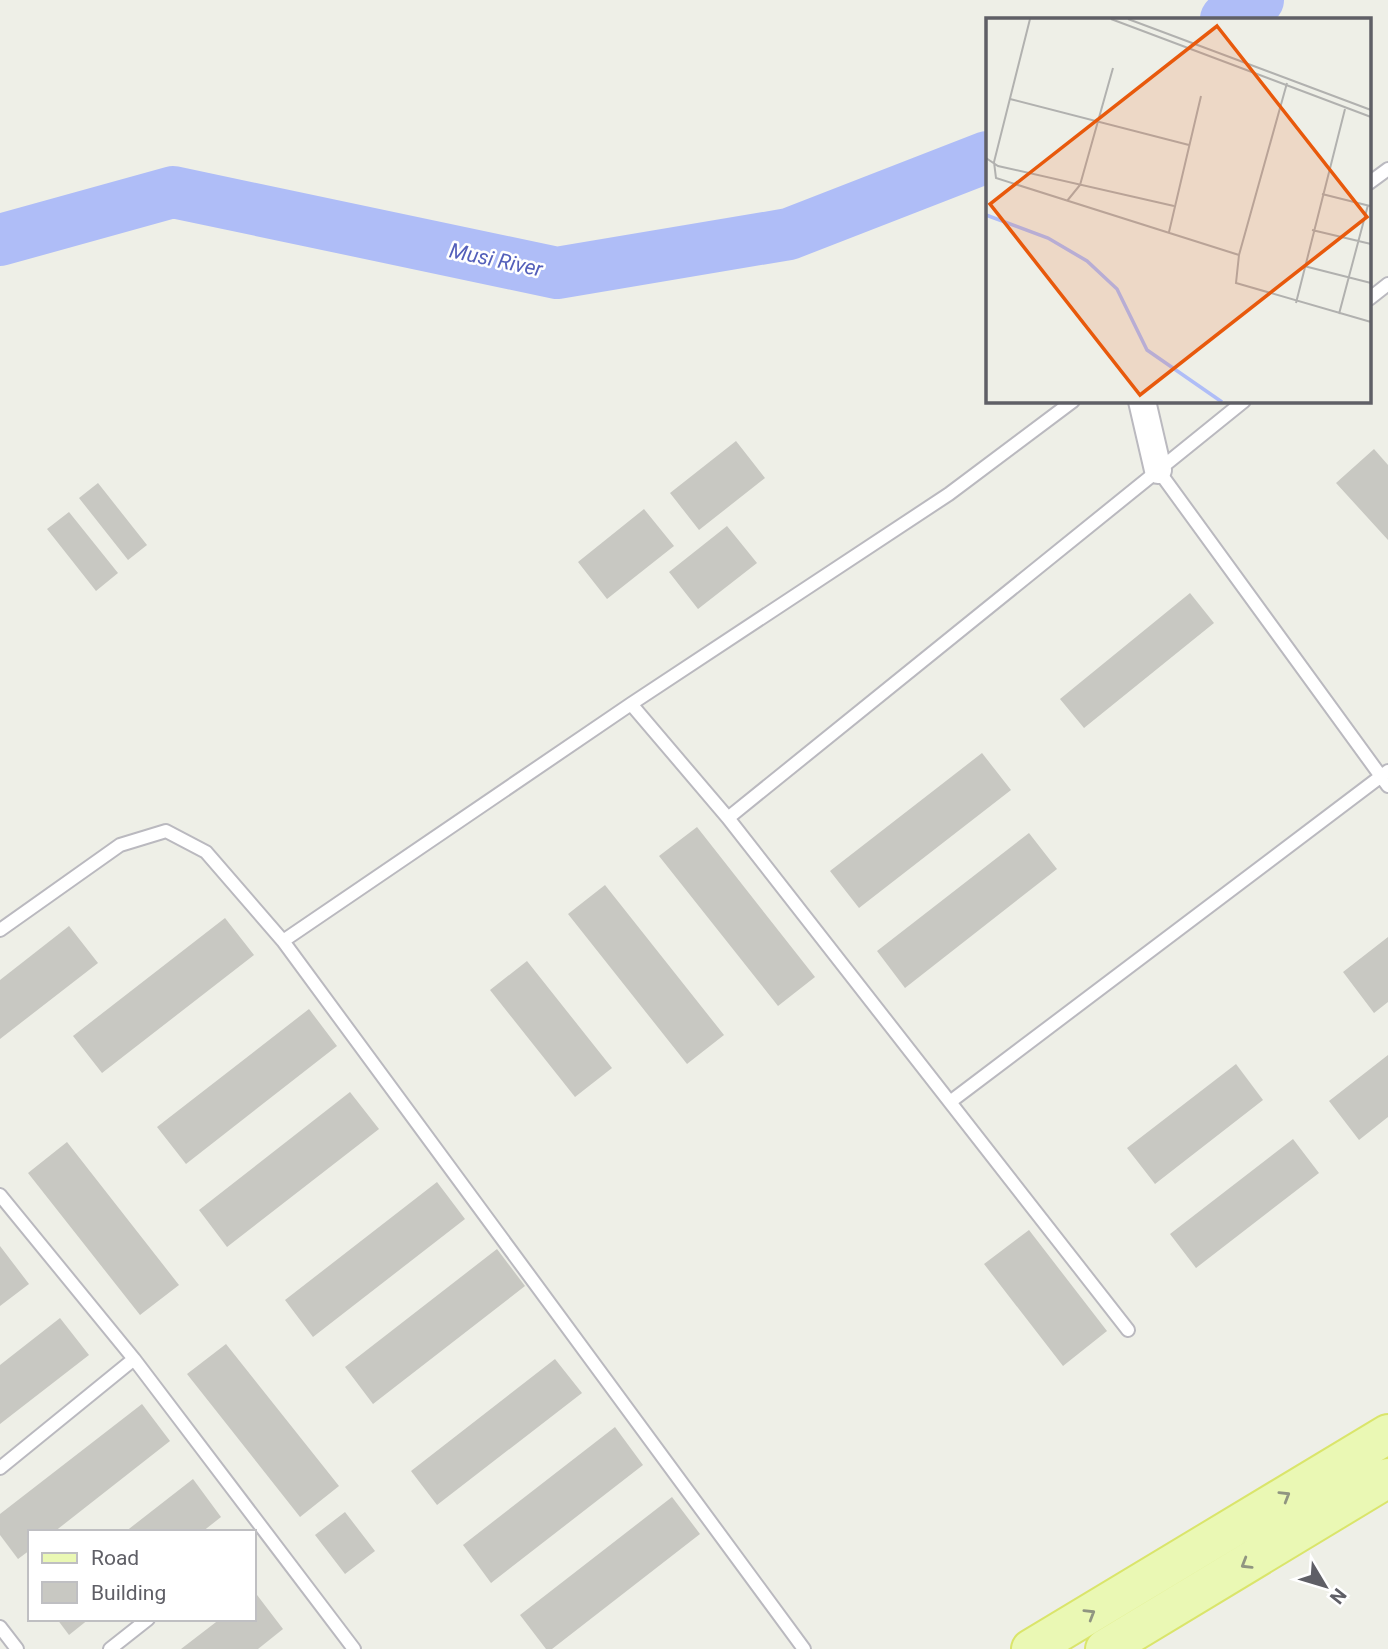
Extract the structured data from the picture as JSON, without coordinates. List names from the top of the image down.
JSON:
{
  "water": ["Musi River"],
  "legend": ["Road", "Building"],
  "north": "bottom right"
}
